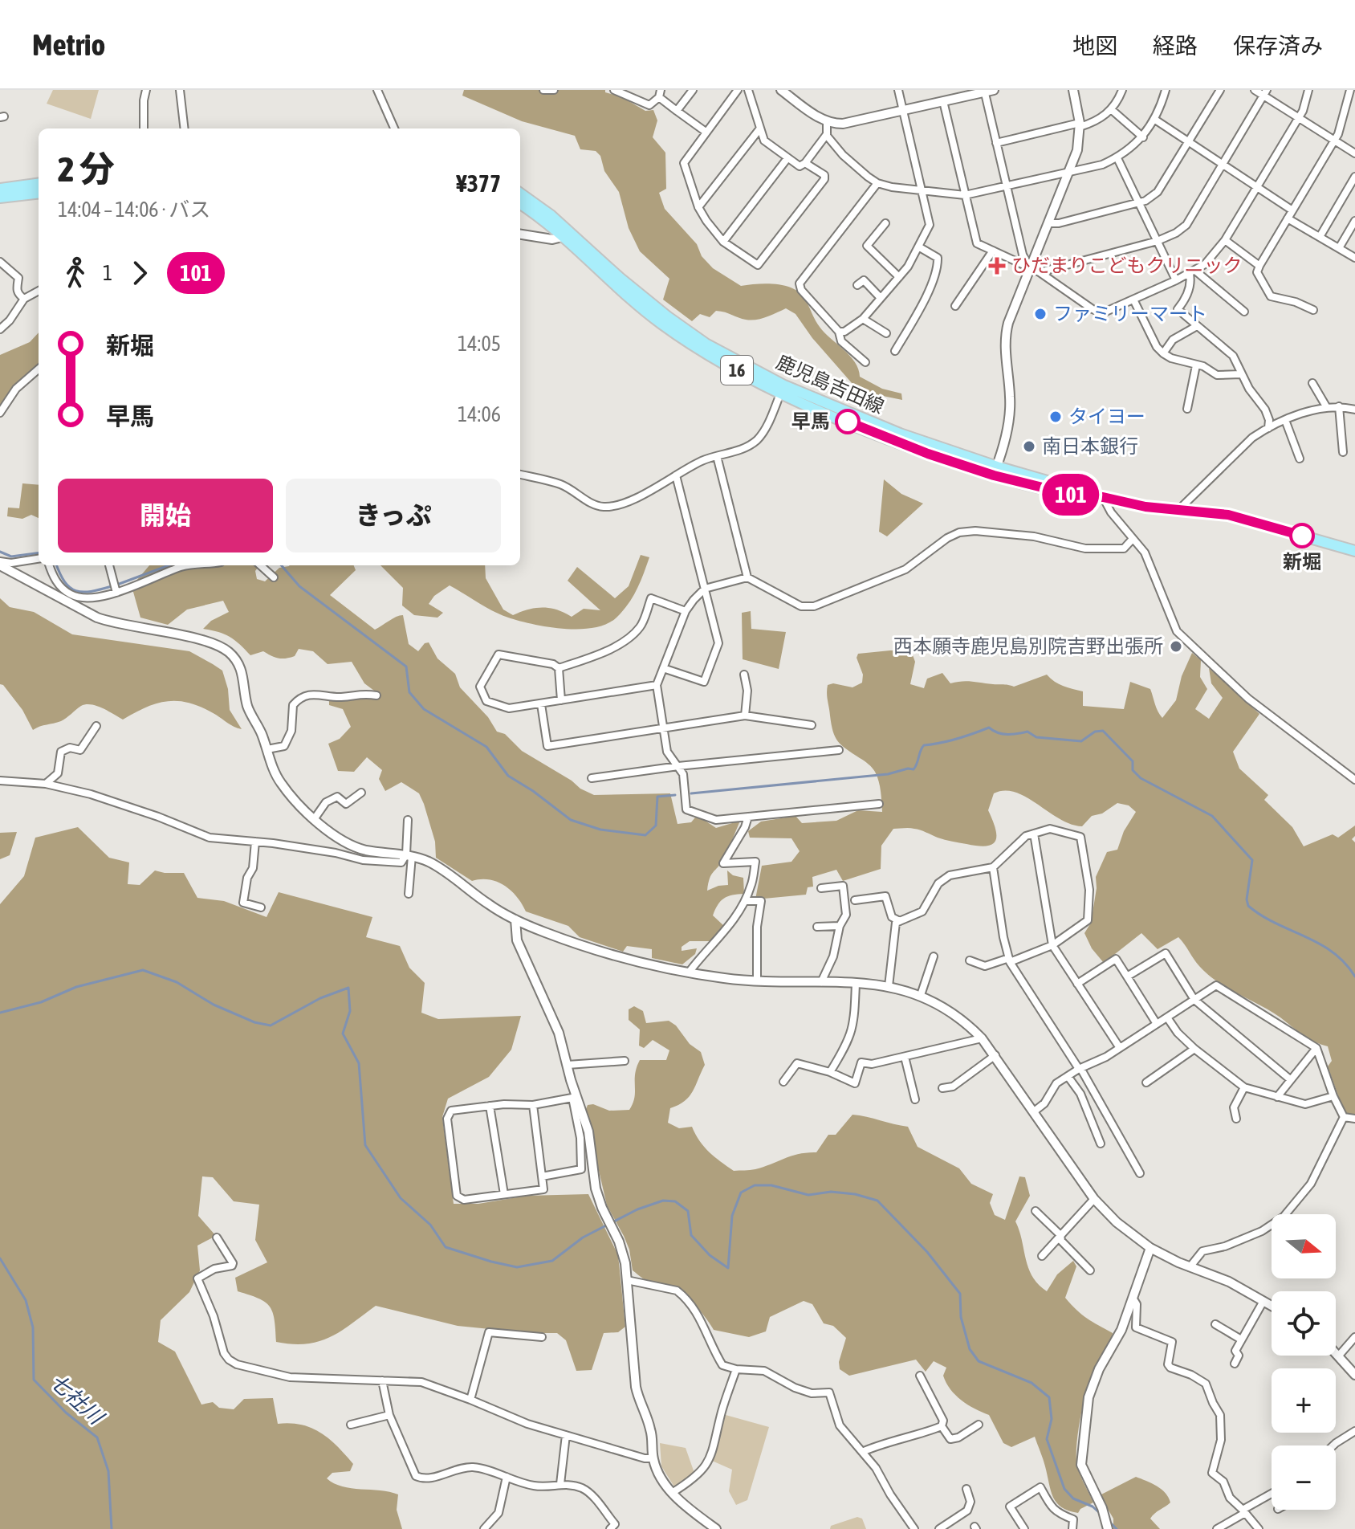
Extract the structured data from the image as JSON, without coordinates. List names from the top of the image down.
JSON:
{
  "streets": {
    "main road": ["16", "鹿児島吉田線"]
  },
  "water": ["七社川"],
  "places": {
    "health": ["ひだまりこどもクリニック"],
    "other": [
      "ファミリーマート",
      "タイヨー",
      "早馬",
      "南日本銀行",
      "新堀",
      "西本願寺鹿児島別院吉野出張所"
    ]
  },
  "lines": ["bus line 101"],
  "north": "right",
  "page": {
    "header": "Metrio",
    "nav": ["地図", "経路", "保存済み"],
    "on_map": "101",
    "heading": ["2 分", "14:04 – 14:06 · バス", "¥377"],
    "legs": ["1", "101"],
    "list": [
      {
        "name": "新堀",
        "value": "14:05"
      },
      {
        "name": "早馬",
        "value": "14:06"
      }
    ],
    "buttons": ["開始", "きっぷ"],
    "map_buttons": ["+", "−"]
  }
}
